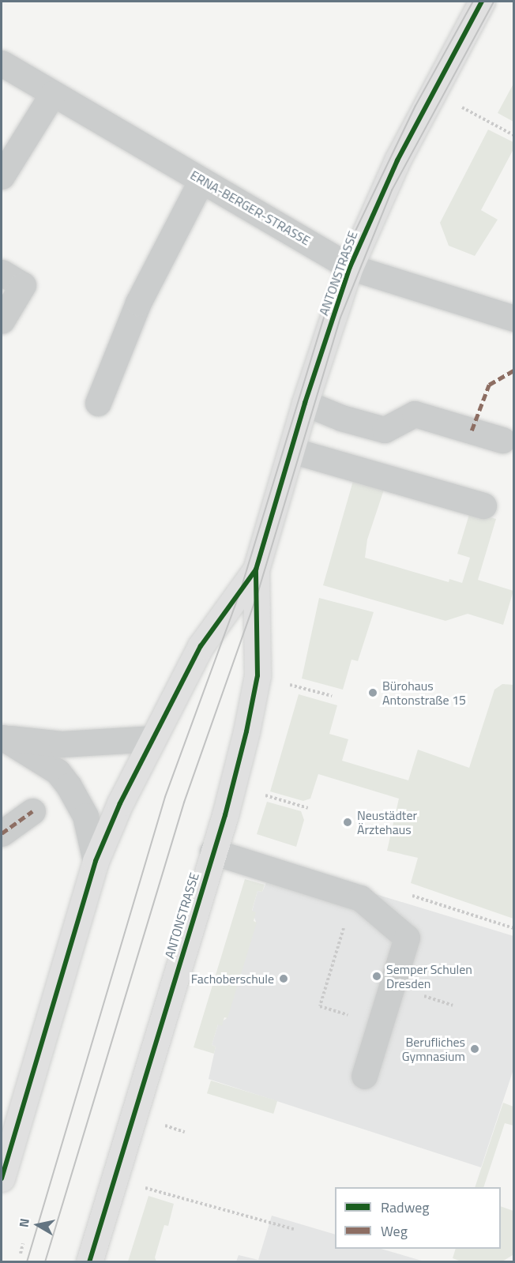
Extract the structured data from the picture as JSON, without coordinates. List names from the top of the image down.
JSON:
{
  "streets": {
    "main road": ["ANTONSTRASSE"],
    "street": ["ERNA-BERGER-STRASSE"]
  },
  "crossings": [
    ["ERNA-BERGER-STRASSE", "ANTONSTRASSE"]
  ],
  "places": [
    "Bürohaus Antonstraße 15",
    "Neustädter Ärztehaus",
    "Semper Schulen Dresden",
    "Fachoberschule",
    "Berufliches Gymnasium"
  ],
  "legend": ["Radweg", "Weg"],
  "north": "left"
}
